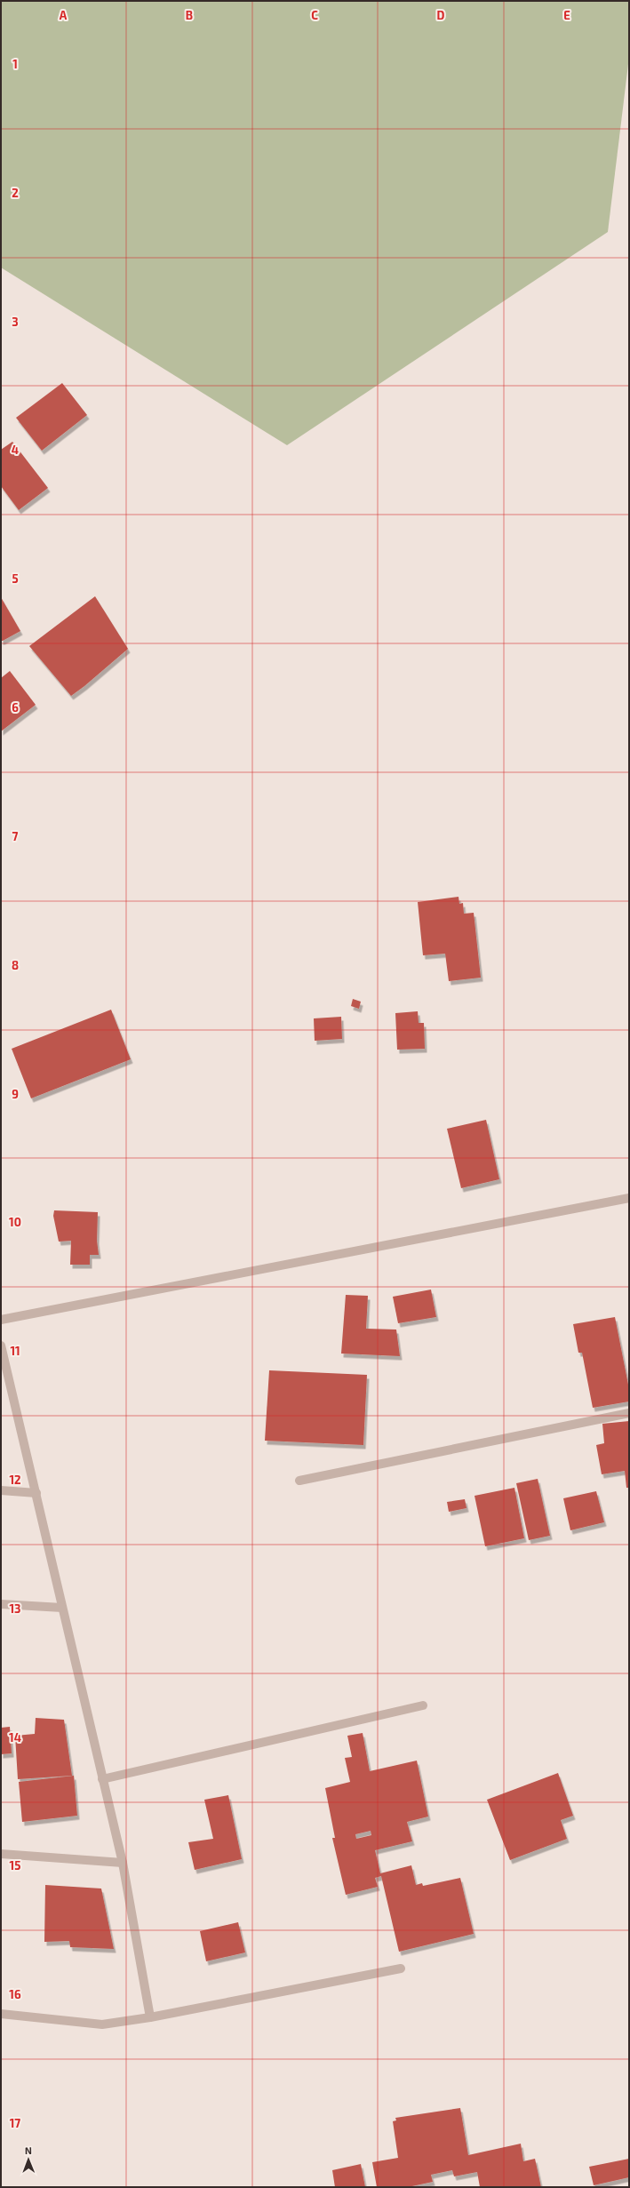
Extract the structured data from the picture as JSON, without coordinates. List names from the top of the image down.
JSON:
{
  "north": "top",
  "grid": {
    "columns": [
      "A",
      "B",
      "C",
      "D",
      "E"
    ],
    "rows": [
      "1",
      "2",
      "3",
      "4",
      "5",
      "6",
      "7",
      "8",
      "9",
      "10",
      "11",
      "12",
      "13",
      "14",
      "15",
      "16",
      "17"
    ]
  }
}
